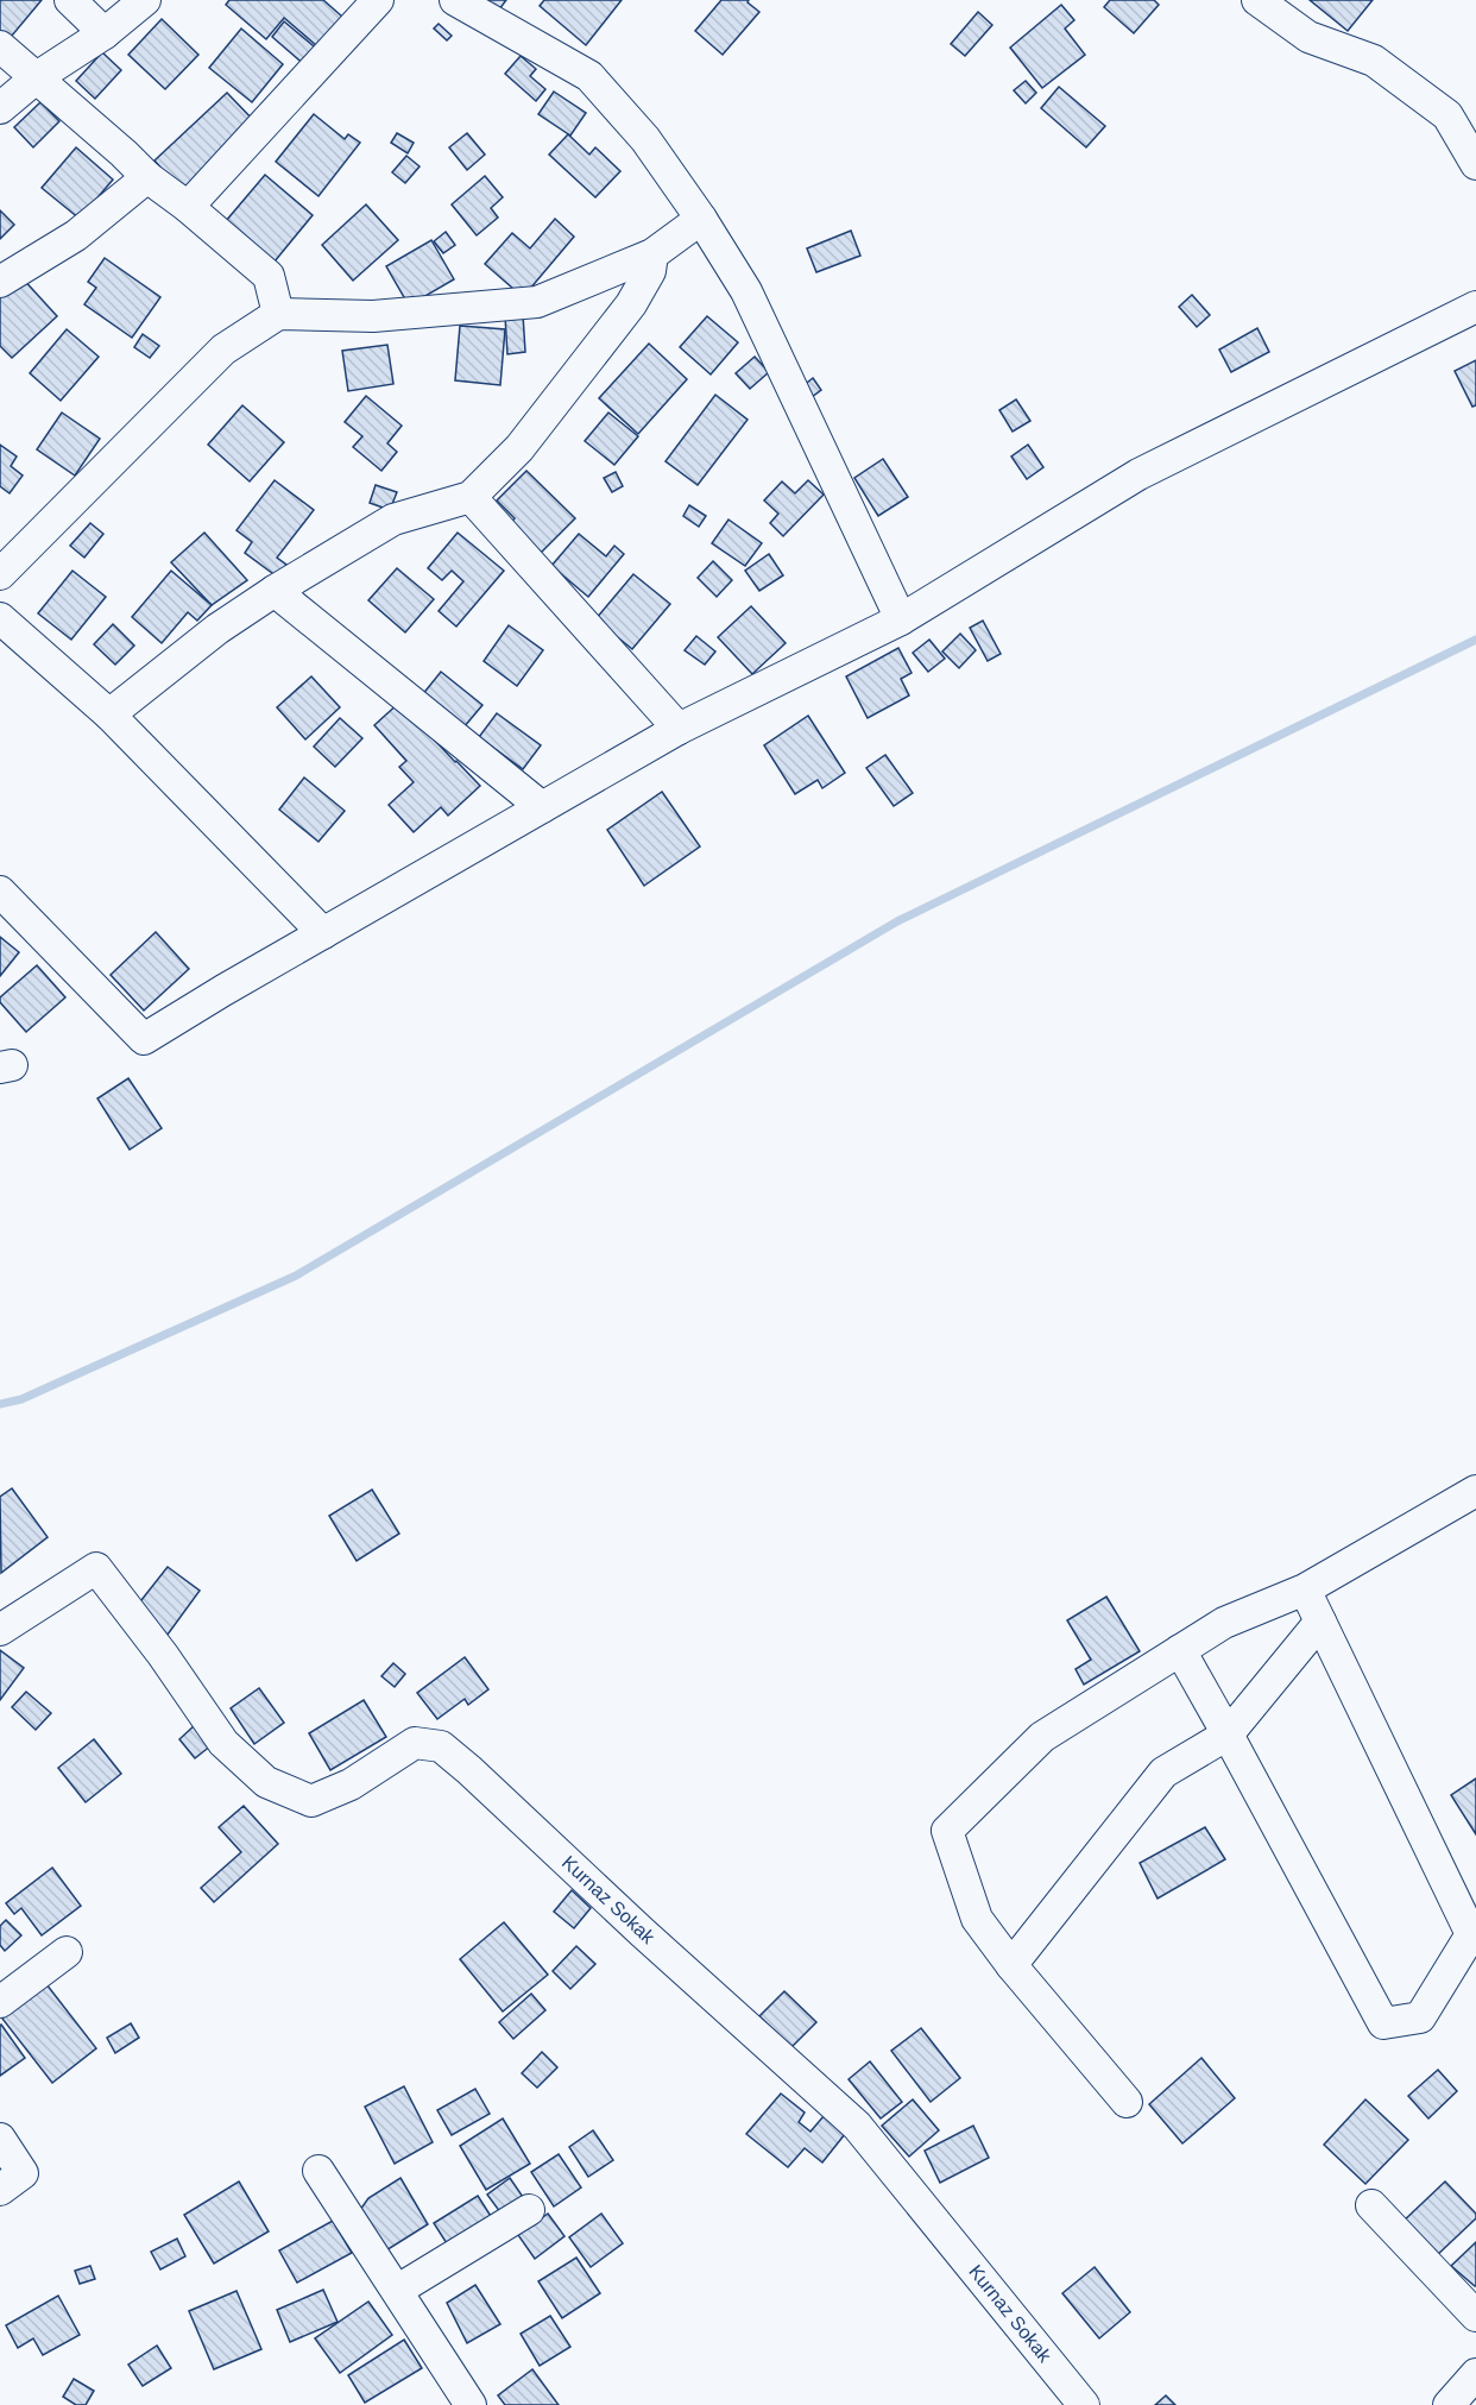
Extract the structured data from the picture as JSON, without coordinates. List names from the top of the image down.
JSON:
{
  "streets": {
    "street": ["Kurnaz Sokak"]
  }
}
